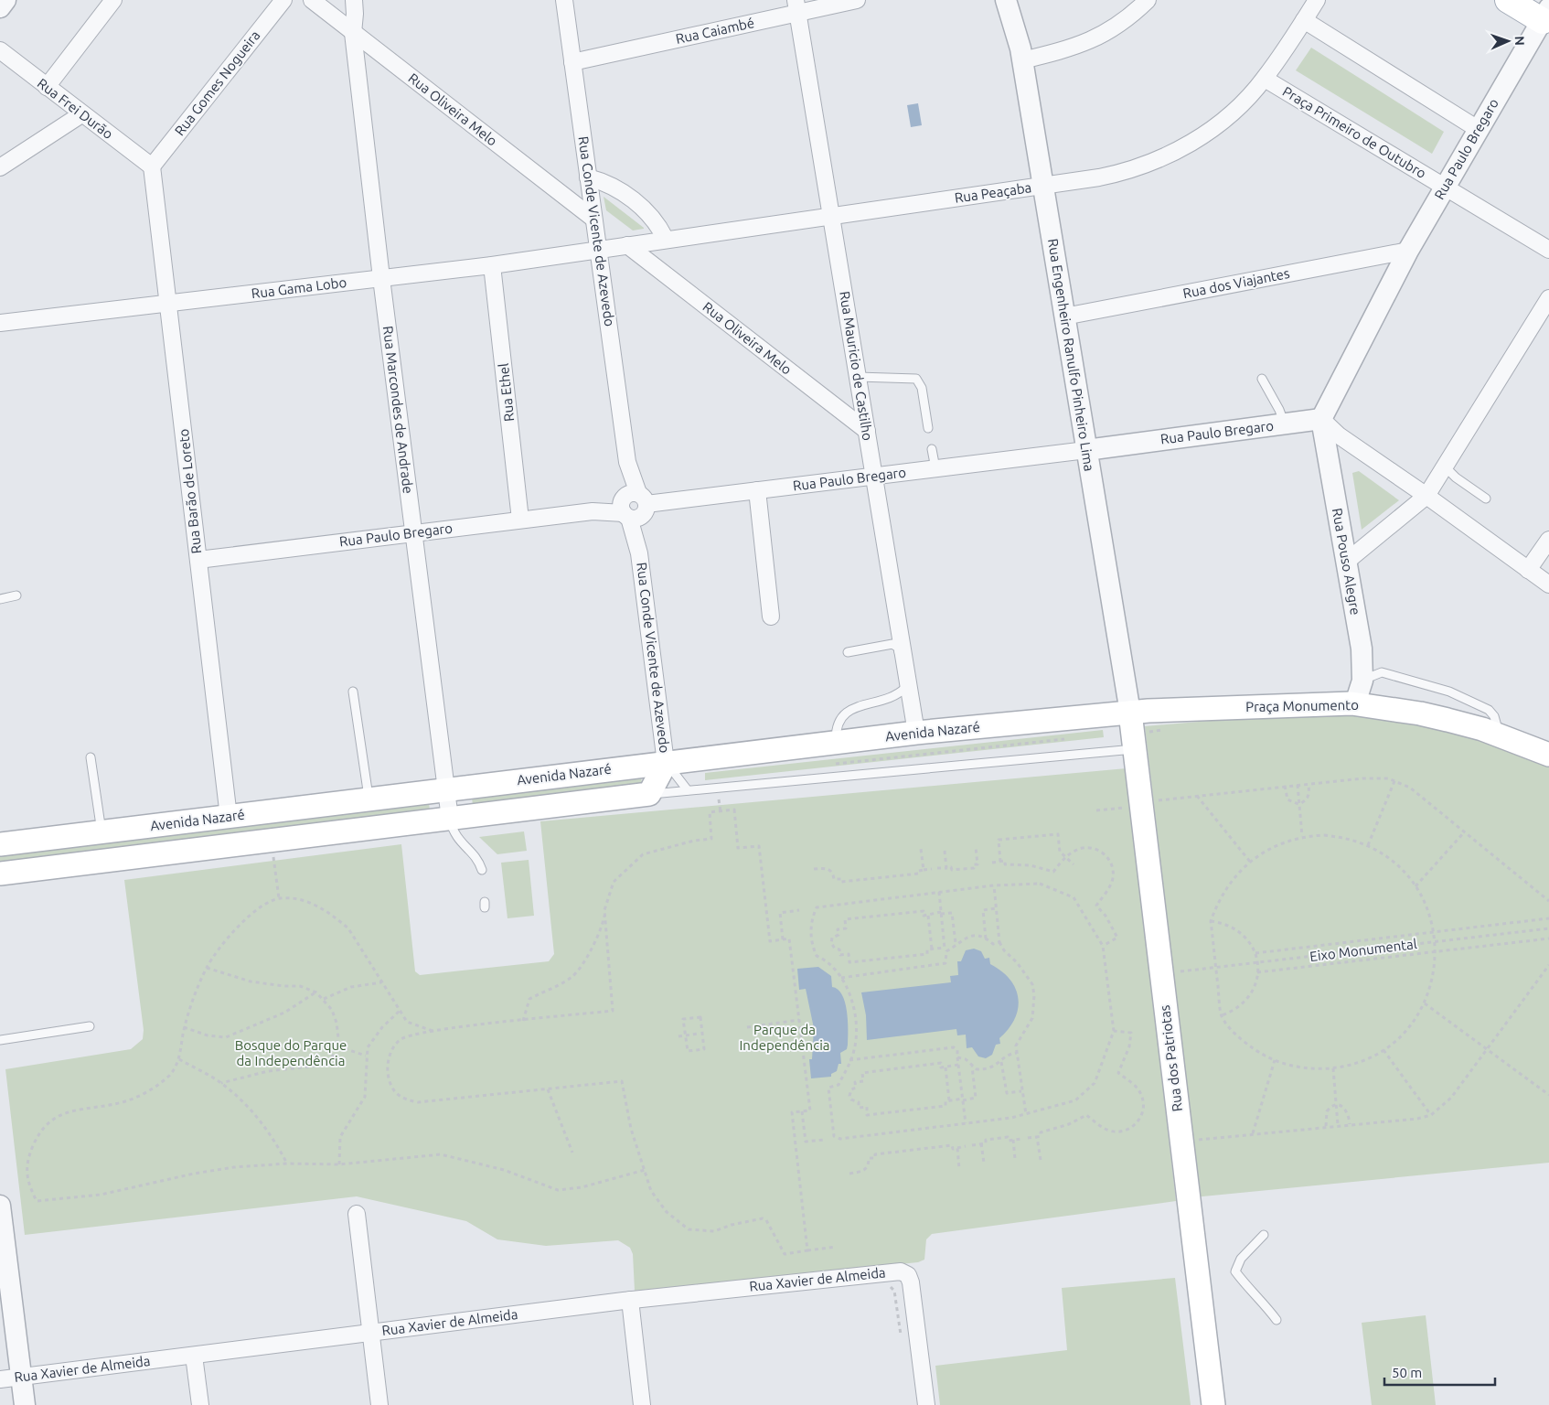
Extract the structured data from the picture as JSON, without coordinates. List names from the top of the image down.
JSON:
{
  "streets": {
    "main road": ["Praça Monumento", "Avenida Nazaré", "Rua dos Patriotas"],
    "street": [
      "Rua Caiambé",
      "Rua Gomes Nogueira",
      "Rua Frei Durão",
      "Rua Oliveira Melo",
      "Praça Primeiro de Outubro",
      "Rua Paulo Bregaro",
      "Rua Peaçaba",
      "Rua Conde Vicente de Azevedo",
      "Rua dos Viajantes",
      "Rua Gama Lobo",
      "Rua Engenheiro Ranulfo Pinheiro Lima",
      "Rua Mauricio de Castilho",
      "Rua Ethel",
      "Rua Marcondes de Andrade",
      "Rua Barão de Loreto",
      "Rua Pouso Alegre",
      "Rua Xavier de Almeida"
    ],
    "path": ["Eixo Monumental"]
  },
  "crossings": [
    ["Rua Caiambé", "Rua Conde Vicente de Azevedo"],
    ["Rua Caiambé", "Rua Mauricio de Castilho"],
    ["Rua Gomes Nogueira", "Rua Frei Durão"],
    ["Rua Gomes Nogueira", "Rua Barão de Loreto"],
    ["Rua Frei Durão", "Rua Barão de Loreto"],
    ["Rua Oliveira Melo", "Rua Peaçaba"],
    ["Rua Oliveira Melo", "Rua Conde Vicente de Azevedo"],
    ["Rua Oliveira Melo", "Rua Mauricio de Castilho"],
    ["Rua Oliveira Melo", "Rua Marcondes de Andrade"],
    ["Praça Primeiro de Outubro", "Rua Paulo Bregaro"],
    ["Praça Primeiro de Outubro", "Rua Peaçaba"],
    ["Rua Paulo Bregaro", "Rua Conde Vicente de Azevedo"],
    ["Rua Paulo Bregaro", "Rua dos Viajantes"],
    ["Rua Paulo Bregaro", "Rua Engenheiro Ranulfo Pinheiro Lima"],
    ["Rua Paulo Bregaro", "Rua Mauricio de Castilho"],
    ["Rua Paulo Bregaro", "Rua Ethel"],
    ["Rua Paulo Bregaro", "Rua Marcondes de Andrade"],
    ["Rua Paulo Bregaro", "Rua Barão de Loreto"],
    ["Rua Paulo Bregaro", "Rua Pouso Alegre"],
    ["Rua Peaçaba", "Rua Conde Vicente de Azevedo"],
    ["Rua Peaçaba", "Rua Gama Lobo"],
    ["Rua Peaçaba", "Rua Engenheiro Ranulfo Pinheiro Lima"],
    ["Rua Peaçaba", "Rua Mauricio de Castilho"],
    ["Rua Conde Vicente de Azevedo", "Rua Gama Lobo"],
    ["Rua Conde Vicente de Azevedo", "Avenida Nazaré"],
    ["Rua dos Viajantes", "Rua Engenheiro Ranulfo Pinheiro Lima"],
    ["Rua Gama Lobo", "Rua Ethel"],
    ["Rua Gama Lobo", "Rua Marcondes de Andrade"],
    ["Rua Gama Lobo", "Rua Barão de Loreto"],
    ["Rua Engenheiro Ranulfo Pinheiro Lima", "Praça Monumento"],
    ["Rua Engenheiro Ranulfo Pinheiro Lima", "Avenida Nazaré"],
    ["Rua Engenheiro Ranulfo Pinheiro Lima", "Rua dos Patriotas"],
    ["Rua Mauricio de Castilho", "Avenida Nazaré"],
    ["Rua Marcondes de Andrade", "Avenida Nazaré"],
    ["Rua Barão de Loreto", "Avenida Nazaré"],
    ["Rua Pouso Alegre", "Praça Monumento"],
    ["Praça Monumento", "Avenida Nazaré"],
    ["Praça Monumento", "Rua dos Patriotas"],
    ["Avenida Nazaré", "Rua dos Patriotas"]
  ],
  "parks": ["Parque da Independência", "Bosque do Parque da Independência"],
  "scale_bar": "50 m",
  "north": "right"
}
